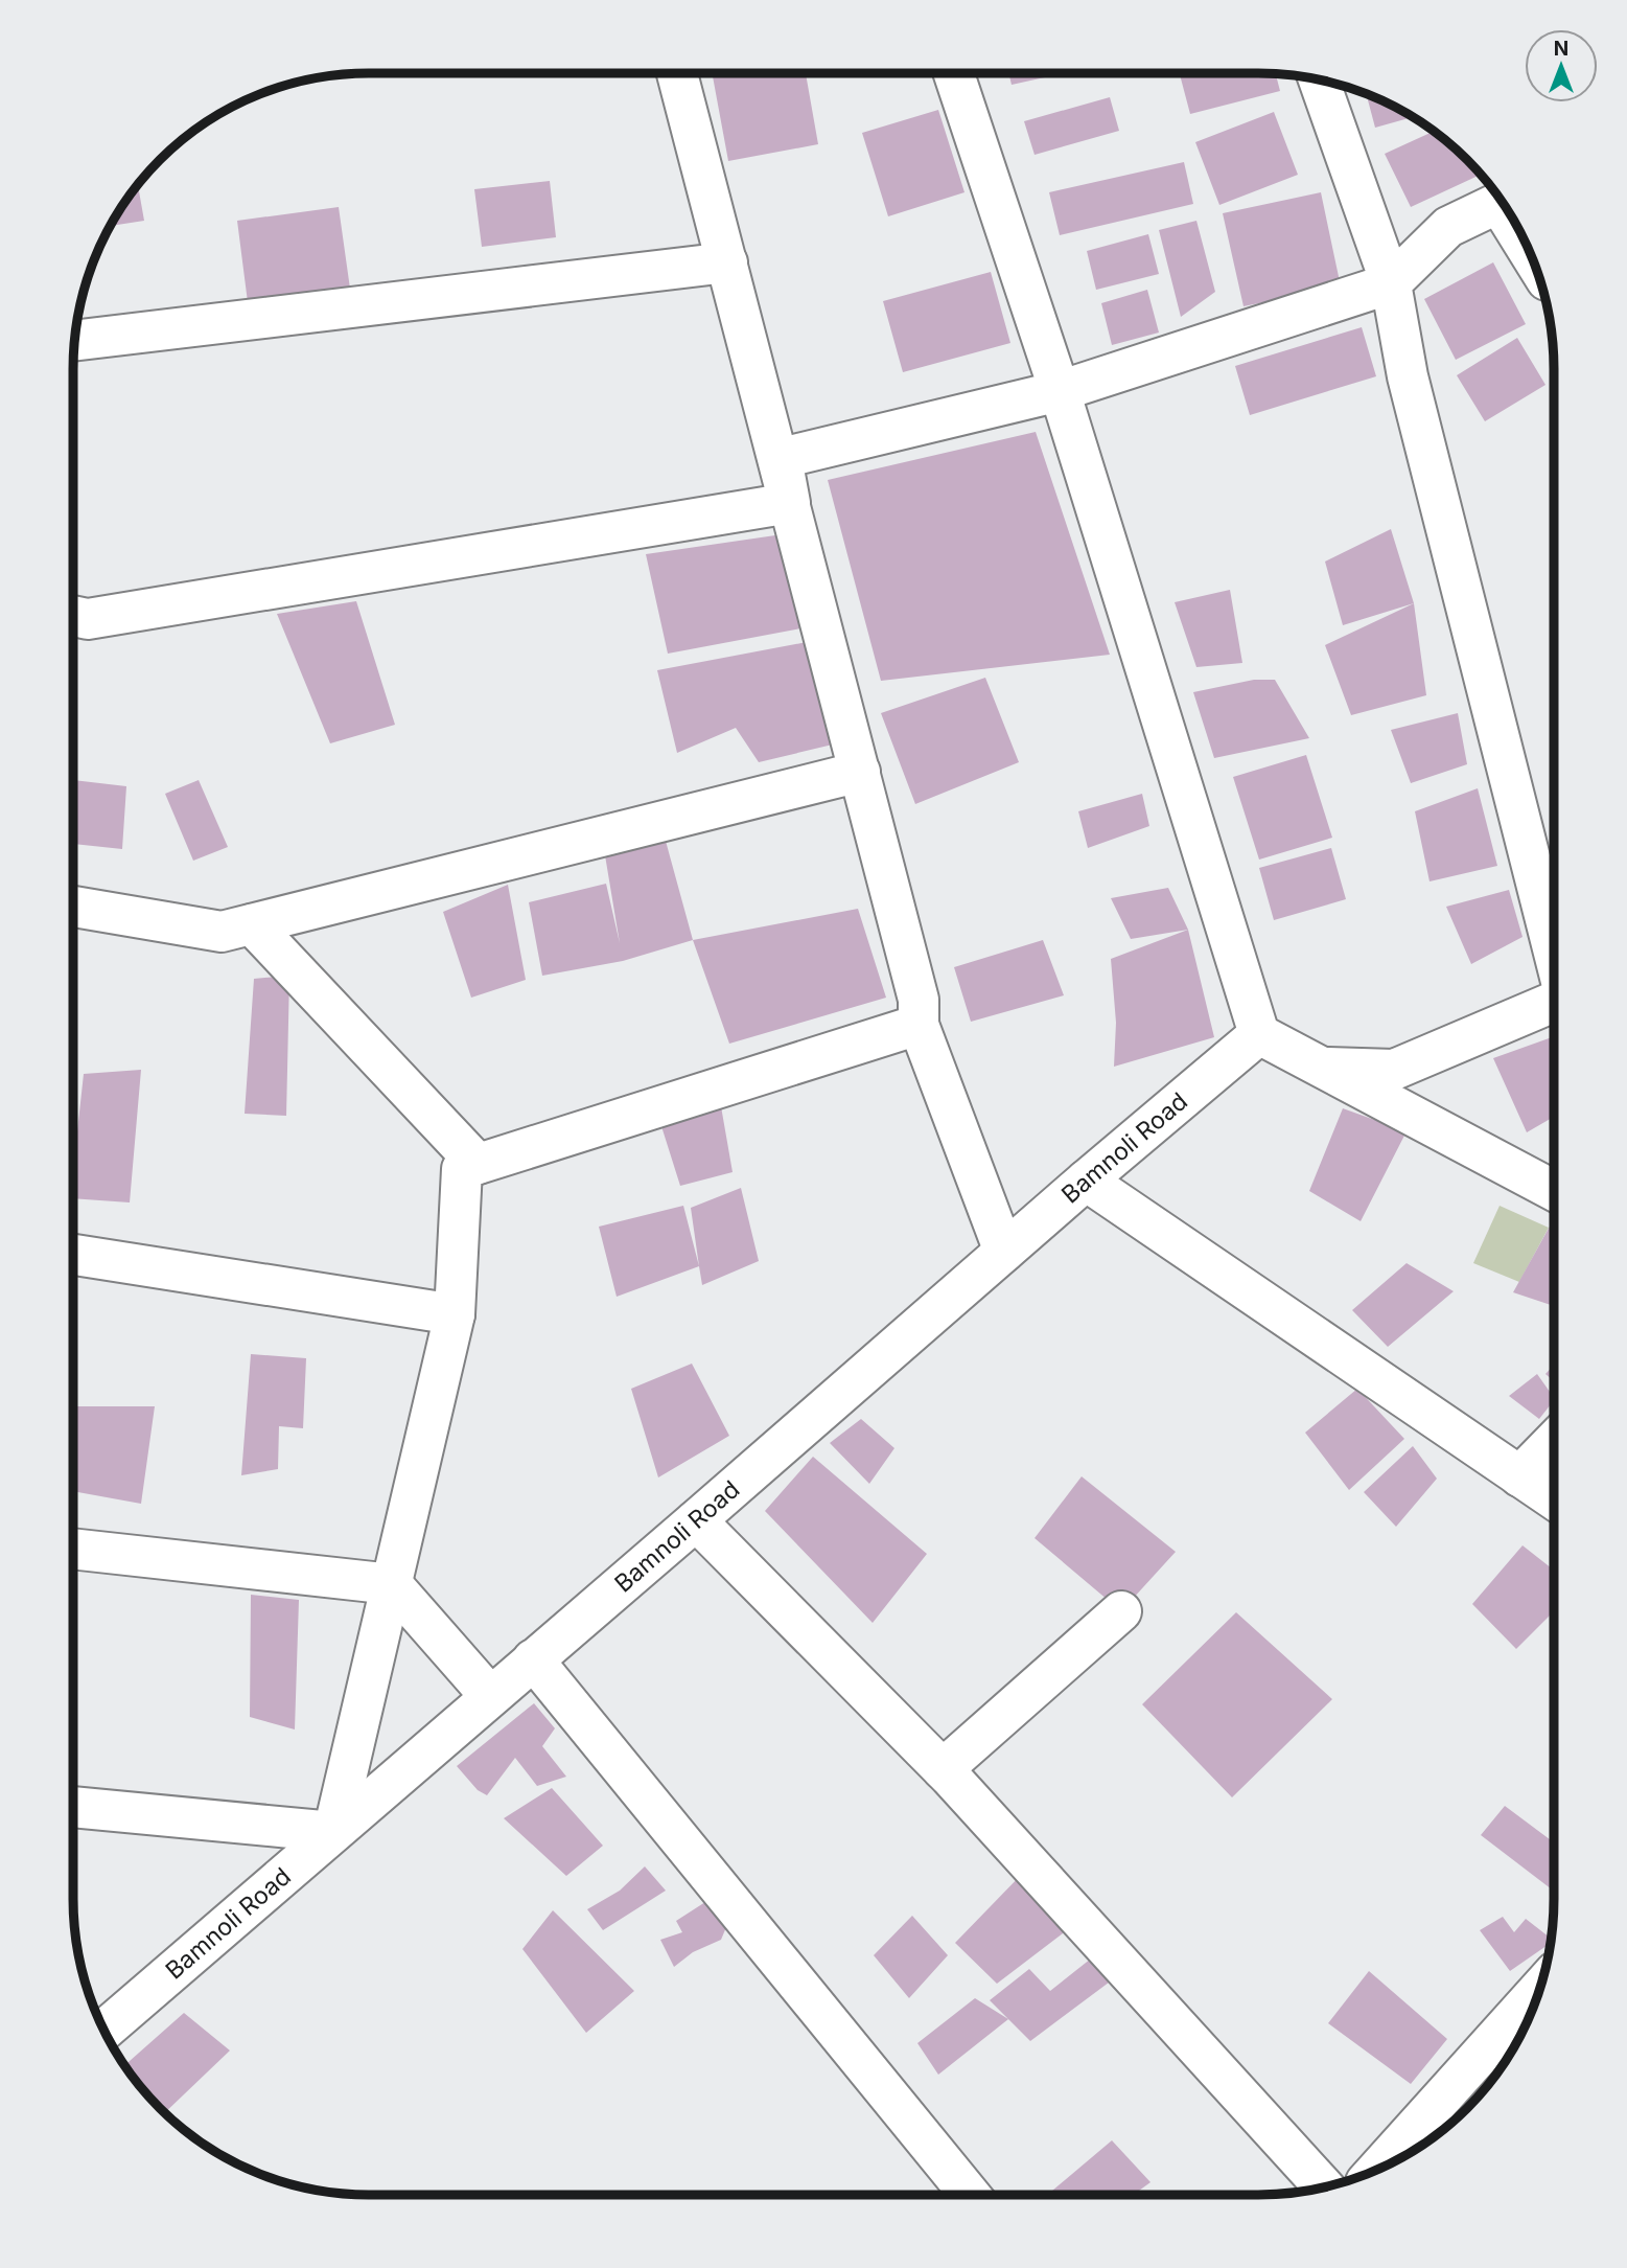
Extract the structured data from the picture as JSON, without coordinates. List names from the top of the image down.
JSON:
{
  "streets": {
    "street": ["Bamnoli Road"]
  },
  "north": "top"
}
